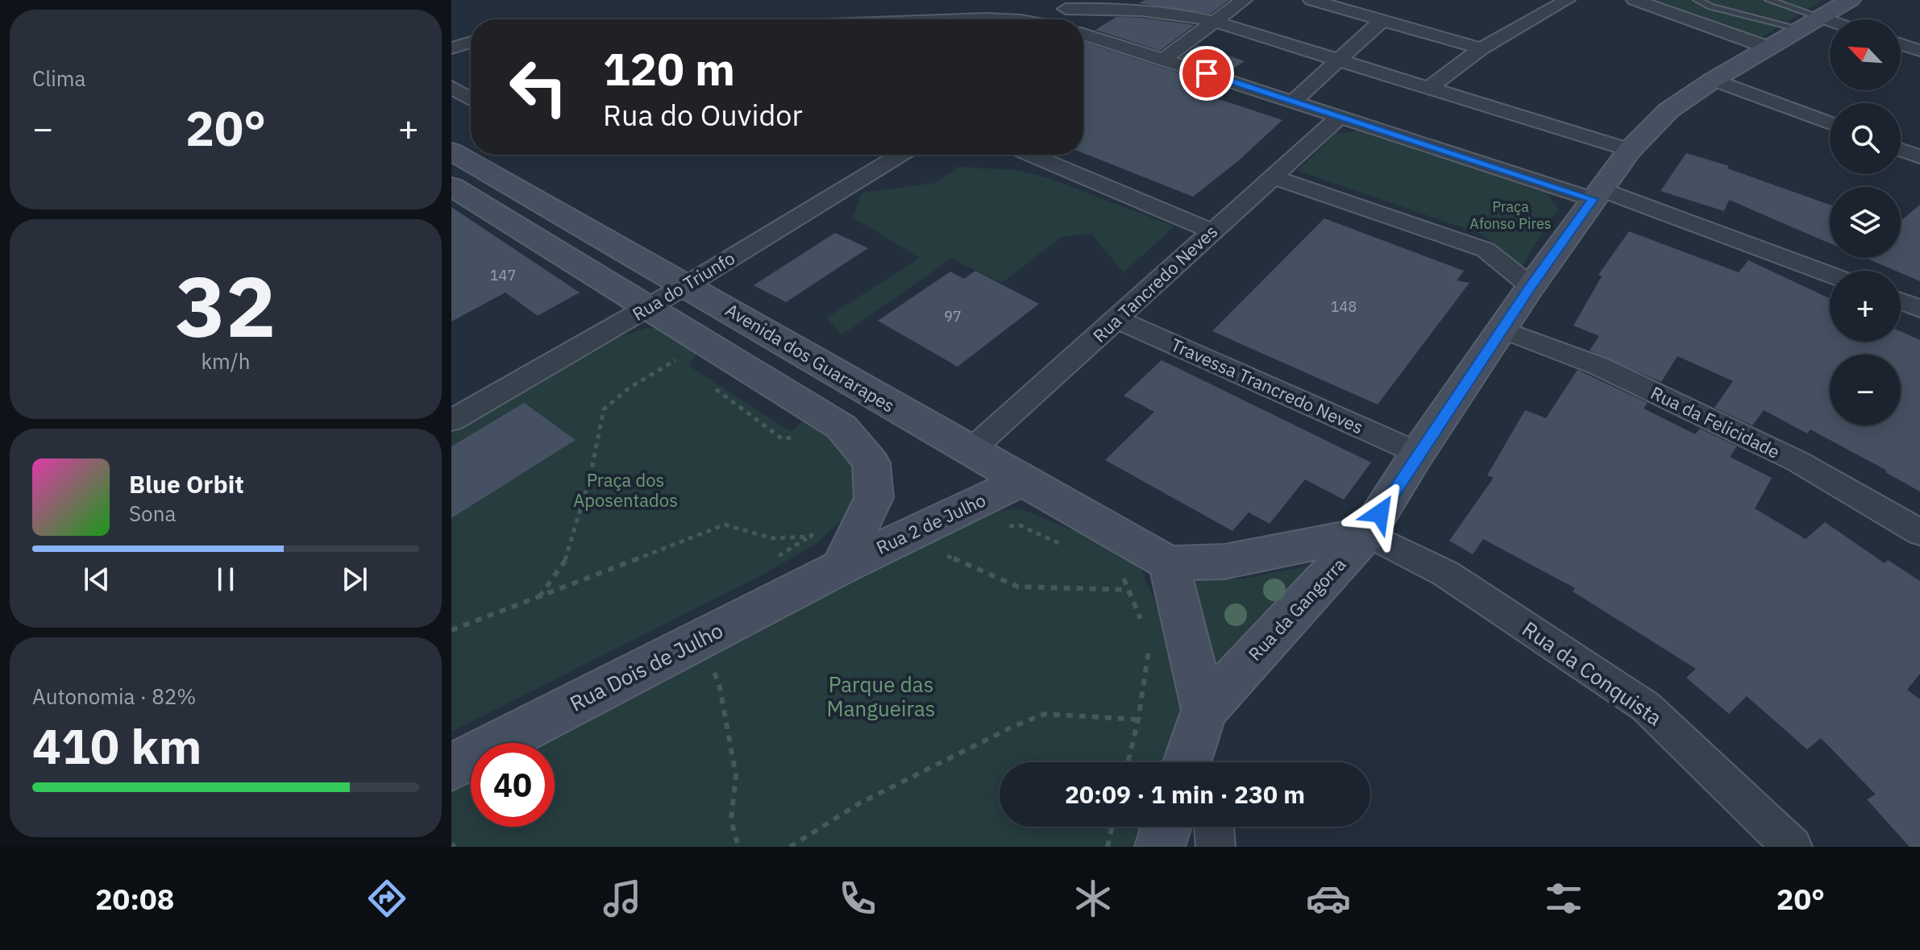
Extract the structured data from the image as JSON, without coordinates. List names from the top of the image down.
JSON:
{
  "streets": {
    "street": [
      "Rua Tancredo Neves",
      "Rua do Triunfo",
      "Avenida dos Guararapes",
      "Travessa Trancredo Neves",
      "Rua da Felicidade",
      "Rua 2 de Julho",
      "Rua da Gangorra",
      "Rua Dois de Julho",
      "Rua da Conquista"
    ]
  },
  "crossings": [
    ["Rua Tancredo Neves", "Avenida dos Guararapes"],
    ["Rua Tancredo Neves", "Travessa Trancredo Neves"],
    ["Rua do Triunfo", "Avenida dos Guararapes"],
    ["Avenida dos Guararapes", "Rua 2 de Julho"],
    ["Travessa Trancredo Neves", "Rua da Gangorra"],
    ["Rua da Felicidade", "Rua da Gangorra"],
    ["Rua 2 de Julho", "Rua Dois de Julho"],
    ["Rua da Gangorra", "Rua da Conquista"]
  ],
  "parks": ["Praça Afonso Pires", "Praça dos Aposentados", "Parque das Mangueiras"],
  "house_numbers": ["147", "148", "97"],
  "north": "top left",
  "page": {
    "tile": [
      "Clima",
      ["32", "km/h"],
      ["Autonomia · 82%", "410 km"]
    ],
    "map_buttons": ["+", "−"],
    "turn": ["120 m", "Rua do Ouvidor"],
    "heat": ["−", "20°", "+"],
    "song": ["Blue Orbit", "Sona"],
    "limit": "40",
    "trip": "20:09 · 1 min · 230 m",
    "tabs": ["20:08", "20°"]
  }
}
